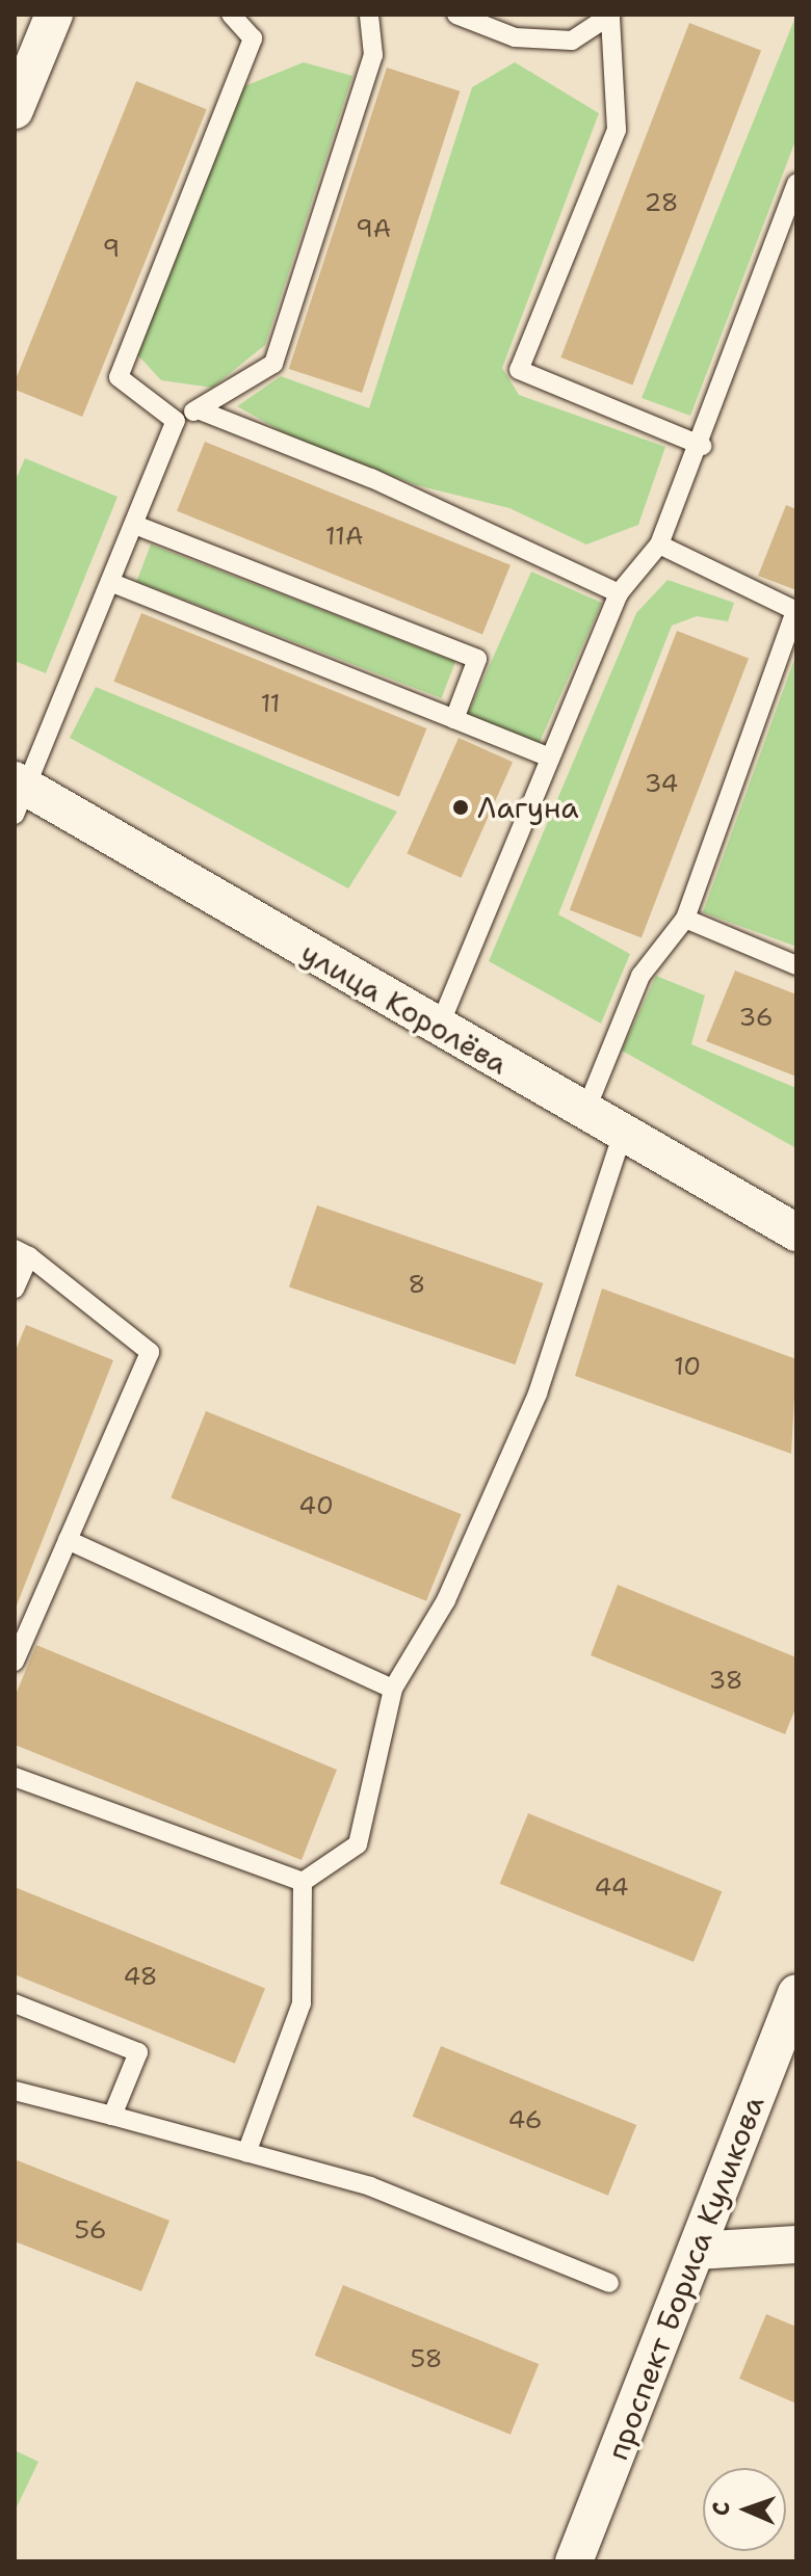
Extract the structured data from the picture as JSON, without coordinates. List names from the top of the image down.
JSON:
{
  "streets": {
    "street": ["улица Королёва", "проспект Бориса Куликова"]
  },
  "places": ["Лагуна"],
  "house_numbers": [
    "28",
    "9А",
    "9",
    "11А",
    "11",
    "34",
    "36",
    "8",
    "10",
    "40",
    "38",
    "44",
    "48",
    "46",
    "56",
    "58"
  ],
  "north": "left"
}
